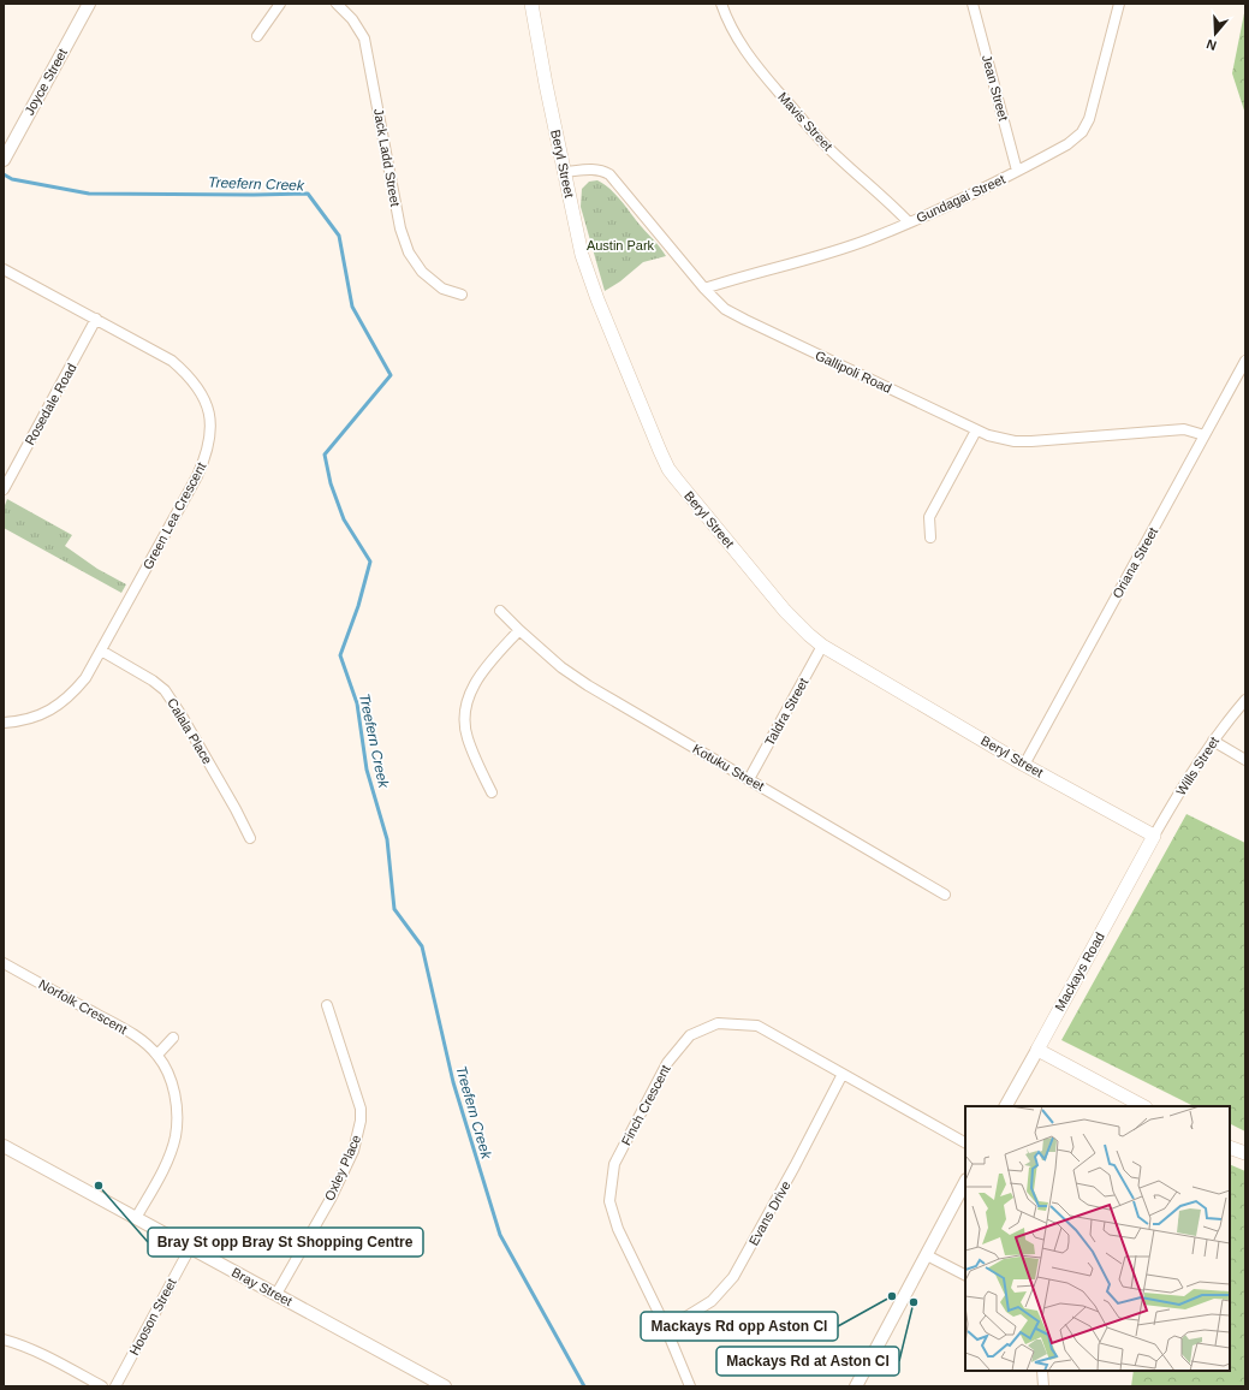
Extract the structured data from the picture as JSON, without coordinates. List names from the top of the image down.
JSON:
{
  "streets": {
    "main road": ["Beryl Street", "Mackays Road"],
    "street": [
      "Joyce Street",
      "Jean Street",
      "Mavis Street",
      "Jack Ladd Street",
      "Gundagai Street",
      "Gallipoli Road",
      "Rosedale Road",
      "Green Lea Crescent",
      "Oriana Street",
      "Taldra Street",
      "Calala Place",
      "Wills Street",
      "Kotuku Street",
      "Norfolk Crescent",
      "Finch Crescent",
      "Oxley Place",
      "Evans Drive",
      "Bray Street",
      "Hooson Street"
    ]
  },
  "crossings": [
    ["Jean Street", "Gundagai Street"],
    ["Mavis Street", "Gundagai Street"],
    ["Beryl Street", "Gallipoli Road"],
    ["Beryl Street", "Oriana Street"],
    ["Beryl Street", "Taldra Street"],
    ["Beryl Street", "Wills Street"],
    ["Beryl Street", "Mackays Road"],
    ["Gundagai Street", "Gallipoli Road"],
    ["Gallipoli Road", "Oriana Street"],
    ["Rosedale Road", "Green Lea Crescent"],
    ["Green Lea Crescent", "Calala Place"],
    ["Taldra Street", "Kotuku Street"],
    ["Wills Street", "Mackays Road"],
    ["Norfolk Crescent", "Bray Street"],
    ["Finch Crescent", "Evans Drive"],
    ["Oxley Place", "Bray Street"],
    ["Bray Street", "Hooson Street"]
  ],
  "water": ["Treefern Creek"],
  "parks": ["Austin Park"],
  "places": ["Bray St opp Bray St Shopping Centre", "Mackays Rd opp Aston Cl", "Mackays Rd at Aston Cl"],
  "north": "bottom"
}
